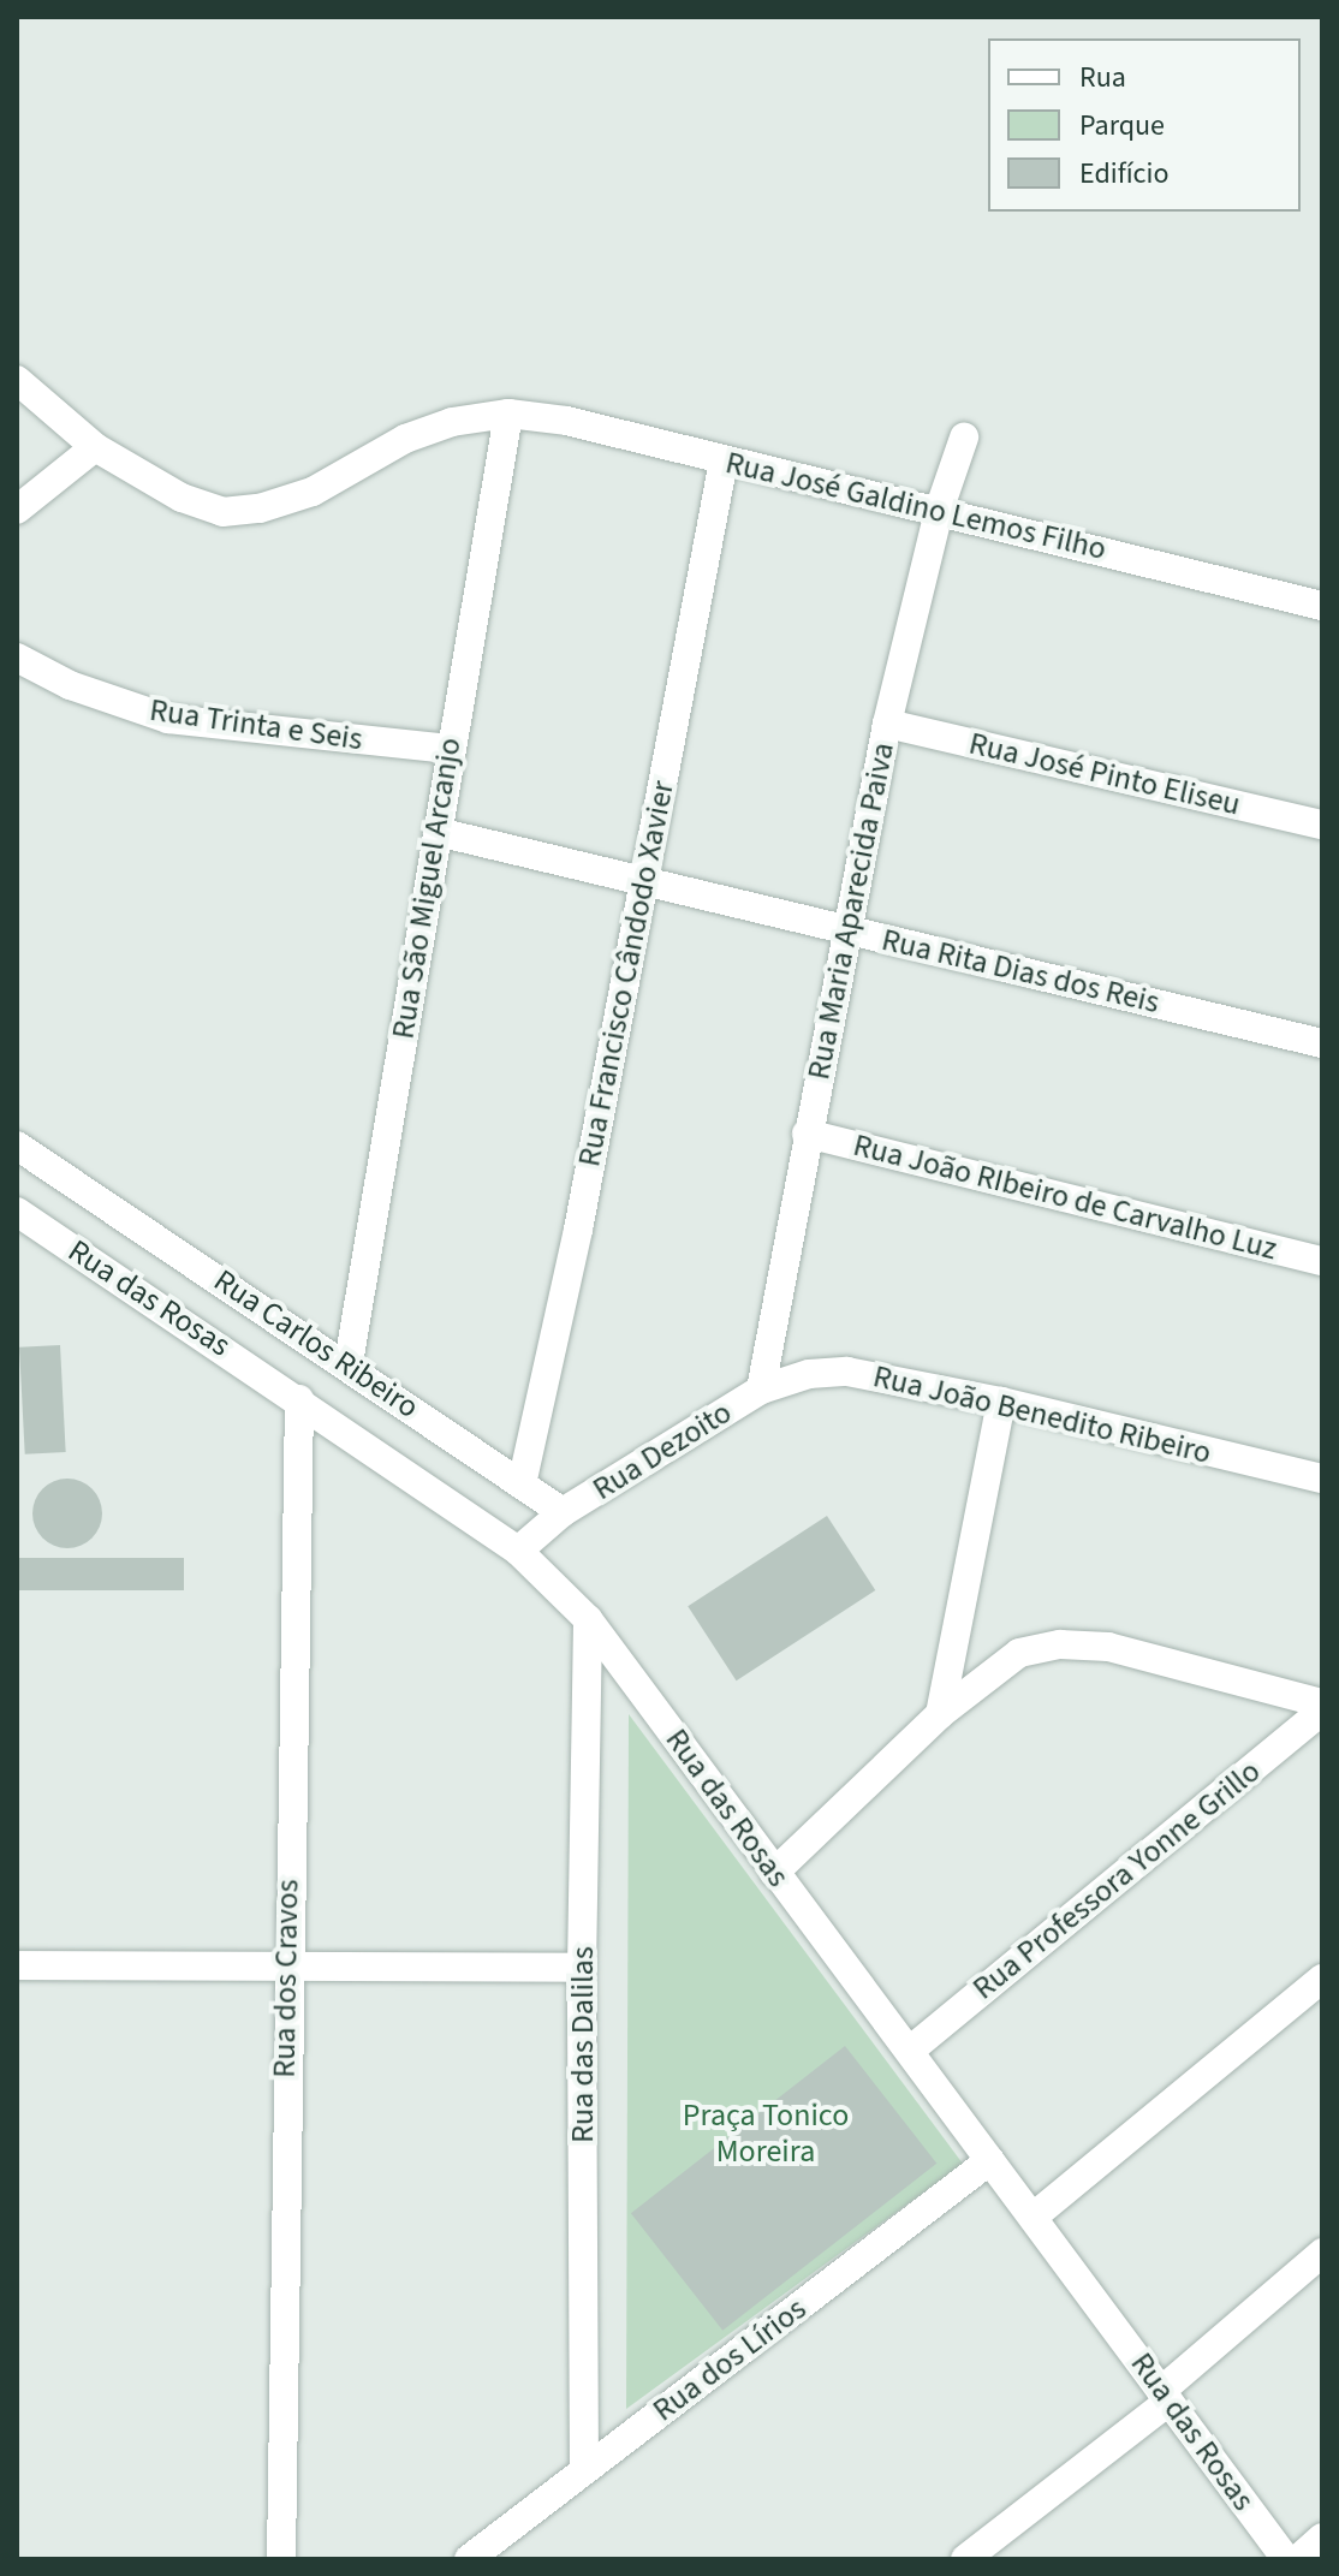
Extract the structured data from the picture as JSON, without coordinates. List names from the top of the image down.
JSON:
{
  "streets": {
    "street": [
      "Rua José Galdino Lemos Filho",
      "Rua Trinta e Seis",
      "Rua José Pinto Eliseu",
      "Rua São Miguel Arcanjo",
      "Rua Maria Aparecida Paiva",
      "Rua Rita Dias dos Reis",
      "Rua Francisco Cândodo Xavier",
      "Rua João RIbeiro de Carvalho Luz",
      "Rua das Rosas",
      "Rua Carlos Ribeiro",
      "Rua João Benedito Ribeiro",
      "Rua Dezoito",
      "Rua Professora Yonne Grillo",
      "Rua dos Cravos",
      "Rua das Dalilas",
      "Rua dos Lírios"
    ]
  },
  "crossings": [
    ["Rua José Galdino Lemos Filho", "Rua São Miguel Arcanjo"],
    ["Rua José Galdino Lemos Filho", "Rua Maria Aparecida Paiva"],
    ["Rua José Galdino Lemos Filho", "Rua Francisco Cândodo Xavier"],
    ["Rua Trinta e Seis", "Rua São Miguel Arcanjo"],
    ["Rua José Pinto Eliseu", "Rua Maria Aparecida Paiva"],
    ["Rua São Miguel Arcanjo", "Rua Rita Dias dos Reis"],
    ["Rua São Miguel Arcanjo", "Rua Carlos Ribeiro"],
    ["Rua Maria Aparecida Paiva", "Rua Rita Dias dos Reis"],
    ["Rua Maria Aparecida Paiva", "Rua João RIbeiro de Carvalho Luz"],
    ["Rua Maria Aparecida Paiva", "Rua João Benedito Ribeiro"],
    ["Rua Maria Aparecida Paiva", "Rua Dezoito"],
    ["Rua Rita Dias dos Reis", "Rua Francisco Cândodo Xavier"],
    ["Rua Francisco Cândodo Xavier", "Rua Carlos Ribeiro"],
    ["Rua das Rosas", "Rua Professora Yonne Grillo"],
    ["Rua das Rosas", "Rua dos Cravos"],
    ["Rua das Rosas", "Rua das Dalilas"],
    ["Rua das Rosas", "Rua dos Lírios"],
    ["Rua Carlos Ribeiro", "Rua Dezoito"],
    ["Rua João Benedito Ribeiro", "Rua Dezoito"],
    ["Rua das Dalilas", "Rua dos Lírios"]
  ],
  "parks": ["Praça Tonico Moreira"],
  "legend": ["Rua", "Parque", "Edifício"]
}
